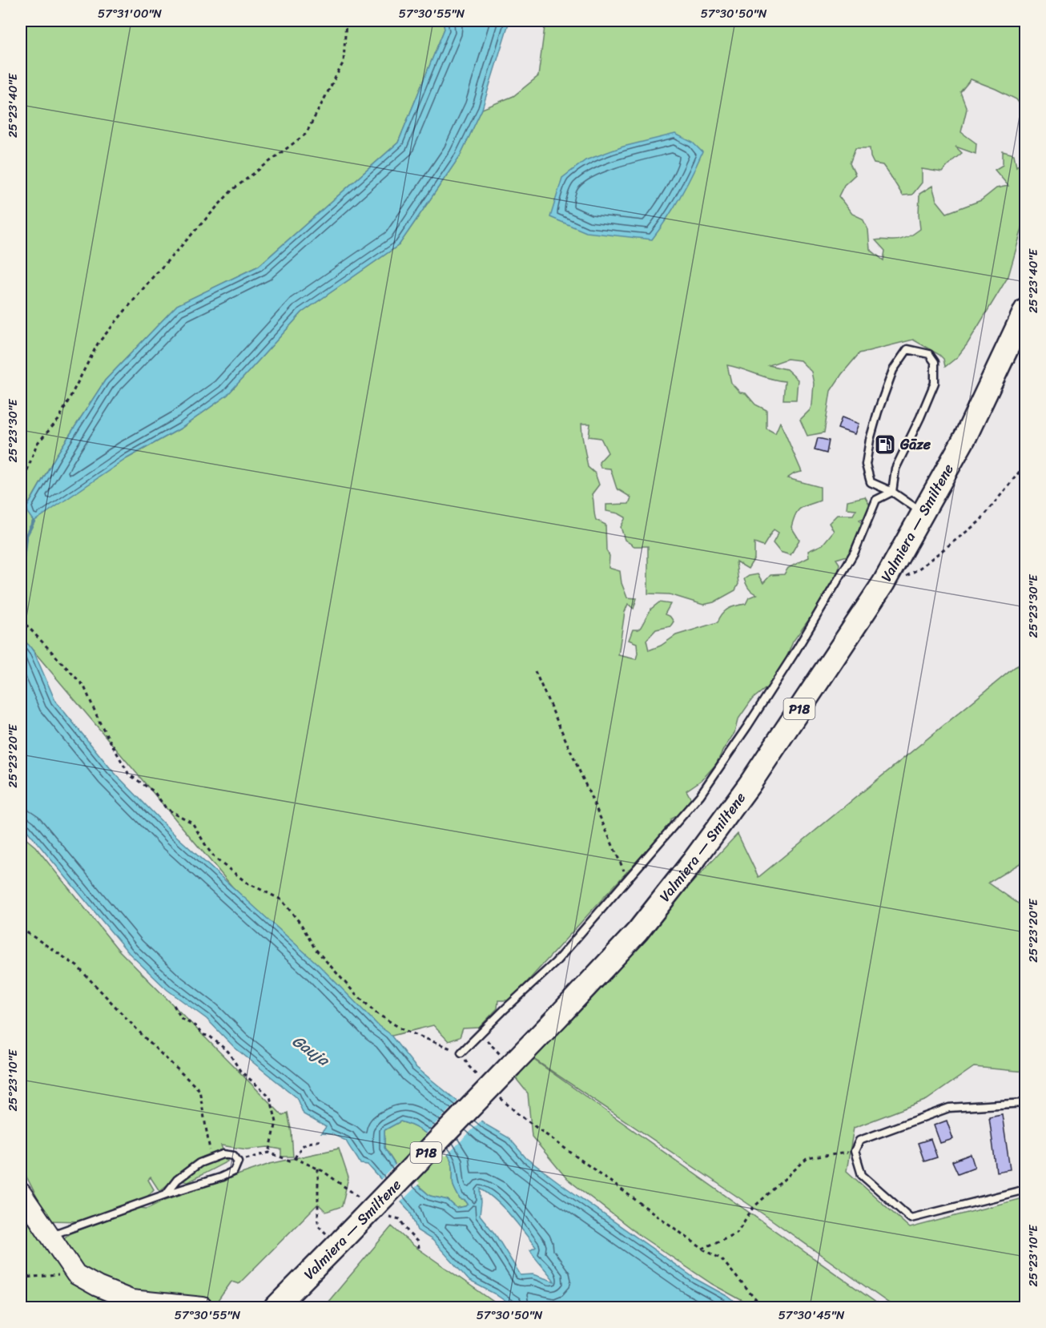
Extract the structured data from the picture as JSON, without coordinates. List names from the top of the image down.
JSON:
{
  "streets": {
    "main road": ["Valmiera — Smiltene", "P18"]
  },
  "water": ["Gauja"],
  "places": {
    "fuel station": ["Gāze"]
  },
  "coordinates": [
    "57°31'00\"N",
    "57°30'55\"N",
    "57°30'50\"N",
    "25°23'40\"E",
    "25°23'30\"E",
    "25°23'20\"E",
    "25°23'10\"E",
    "57°30'45\"N"
  ]
}
